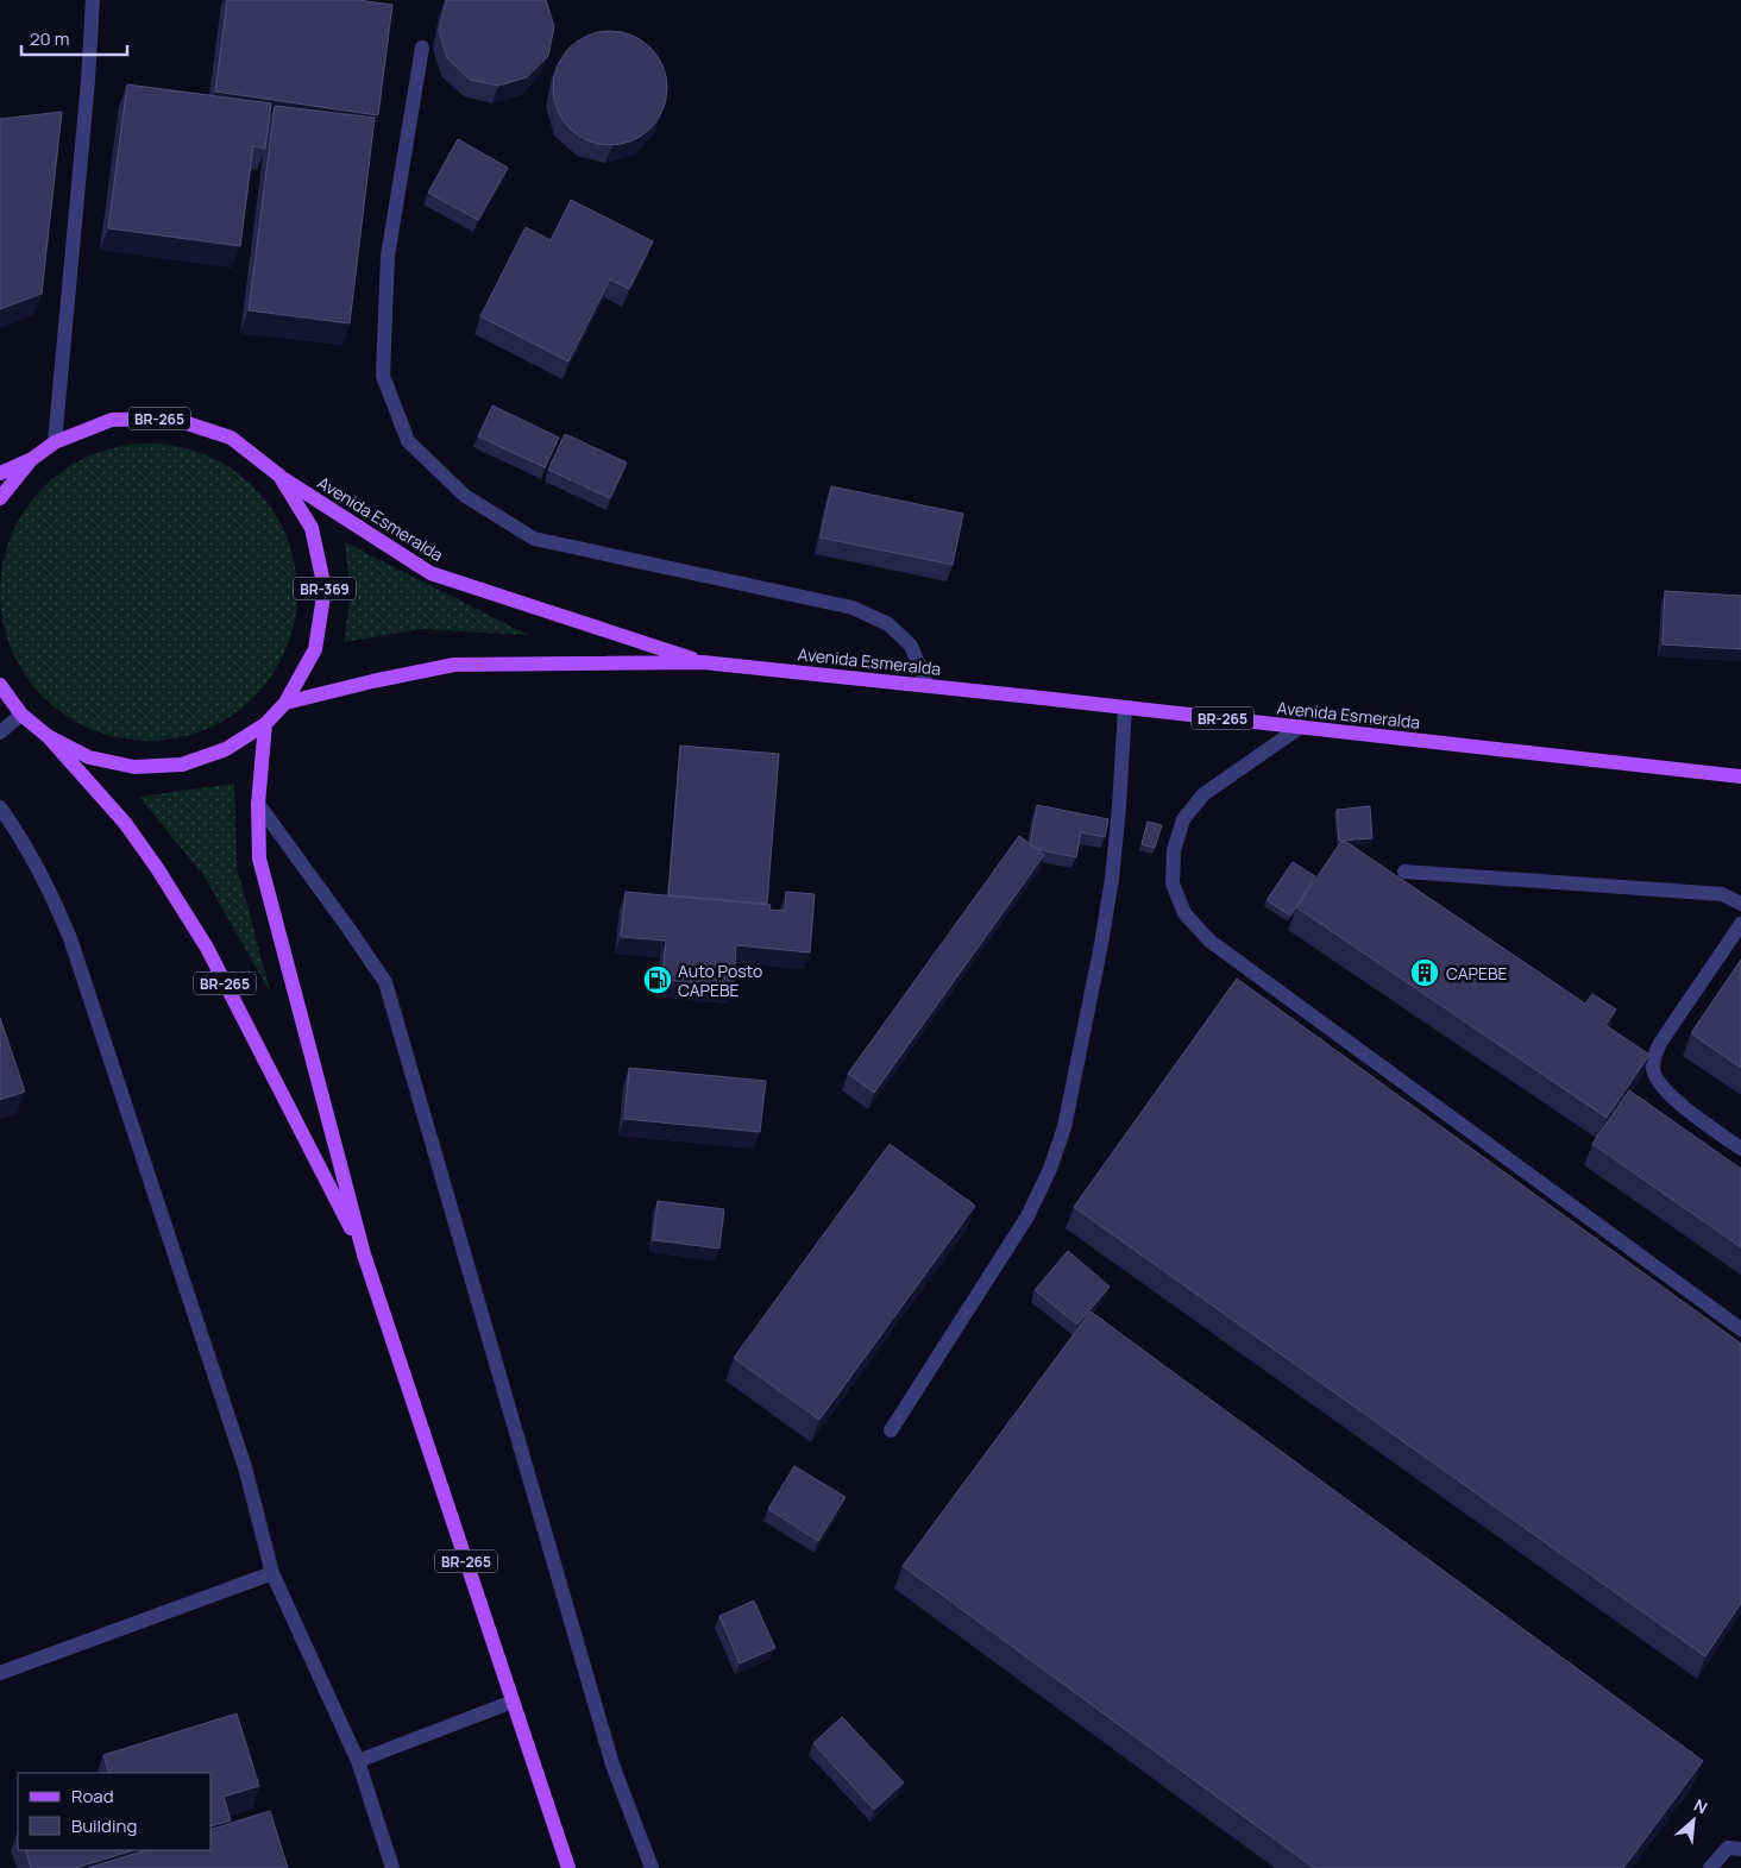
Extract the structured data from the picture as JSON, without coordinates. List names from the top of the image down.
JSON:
{
  "streets": {
    "main road": ["BR-265", "Avenida Esmeralda", "BR-369"]
  },
  "crossings": [
    ["BR-265", "Avenida Esmeralda"],
    ["BR-265", "BR-369"],
    ["Avenida Esmeralda", "BR-369"]
  ],
  "places": {
    "building": ["CAPEBE"],
    "fuel station": ["Auto Posto CAPEBE"]
  },
  "legend": ["Road", "Building"],
  "scale_bar": "20 m",
  "north": "top right"
}
